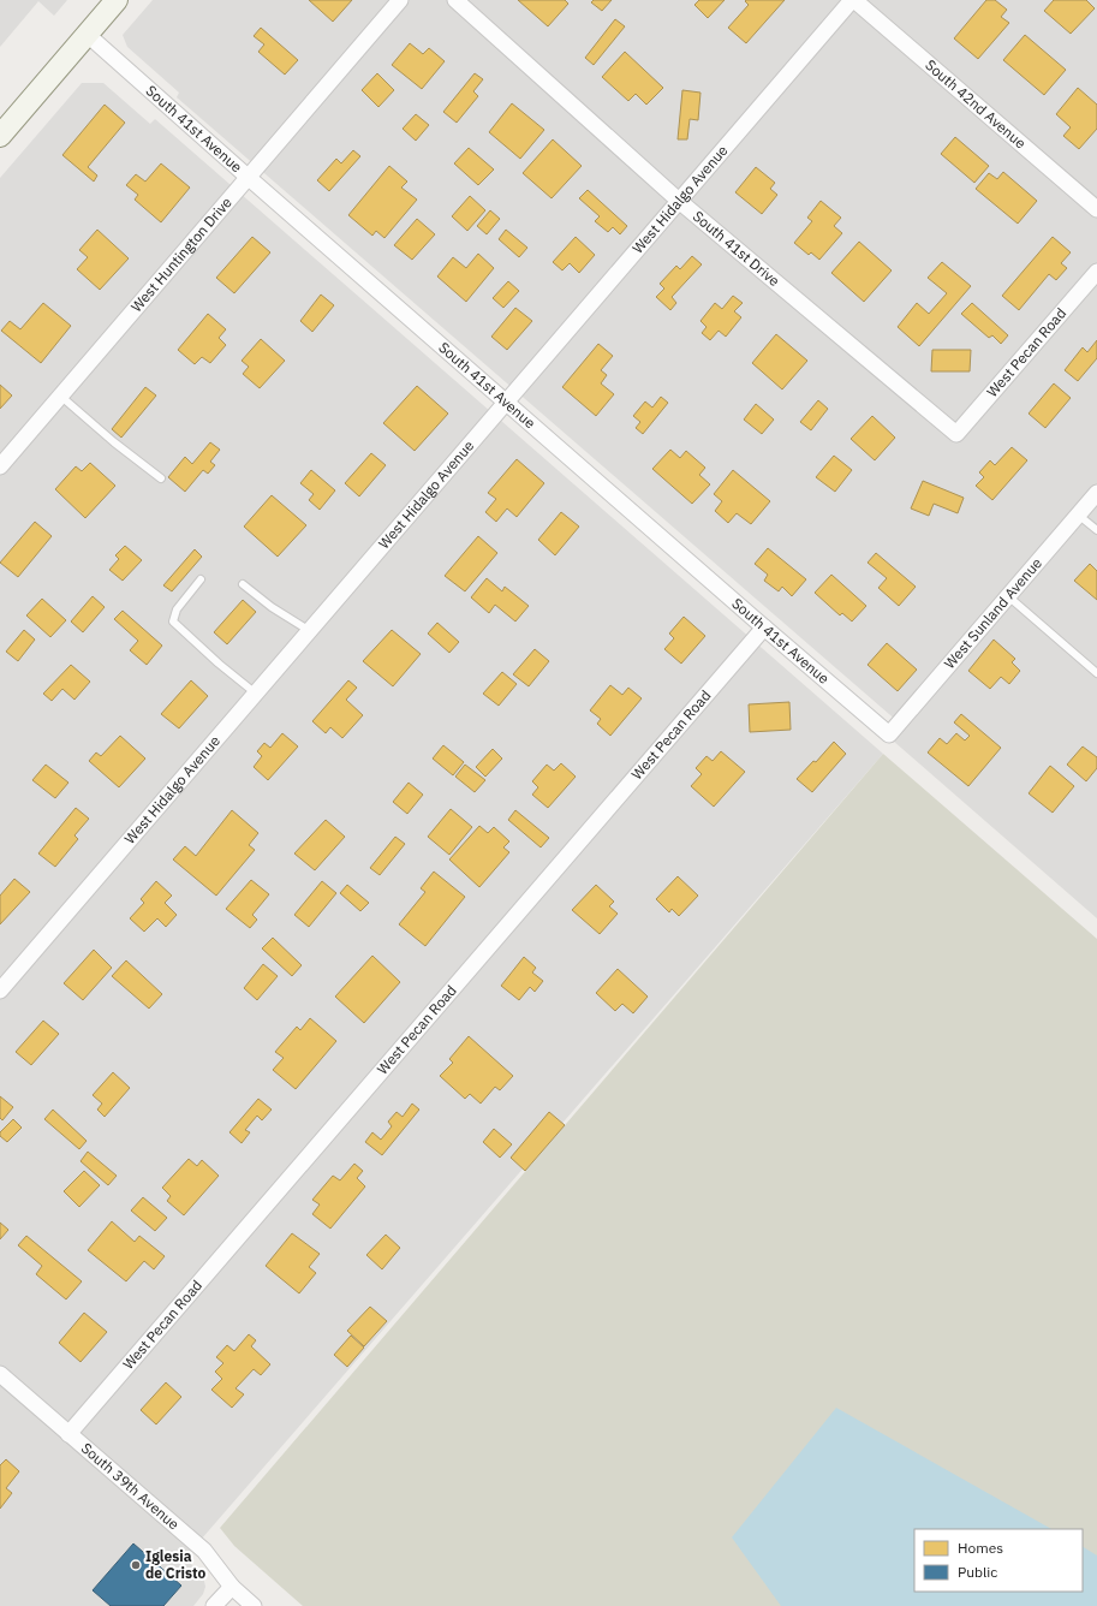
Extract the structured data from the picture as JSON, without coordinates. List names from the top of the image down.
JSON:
{
  "streets": {
    "street": [
      "South 42nd Avenue",
      "South 41st Avenue",
      "West Hidalgo Avenue",
      "South 41st Drive",
      "West Huntington Drive",
      "West Pecan Road",
      "West Sunland Avenue",
      "South 39th Avenue"
    ]
  },
  "crossings": [
    ["South 42nd Avenue", "West Hidalgo Avenue"],
    ["South 41st Avenue", "West Hidalgo Avenue"],
    ["South 41st Avenue", "West Huntington Drive"],
    ["South 41st Avenue", "West Pecan Road"],
    ["South 41st Avenue", "West Sunland Avenue"],
    ["West Hidalgo Avenue", "South 41st Drive"],
    ["South 41st Drive", "West Pecan Road"],
    ["West Pecan Road", "South 39th Avenue"]
  ],
  "places": ["Iglesia de Cristo"],
  "legend": ["Homes", "Public"]
}
